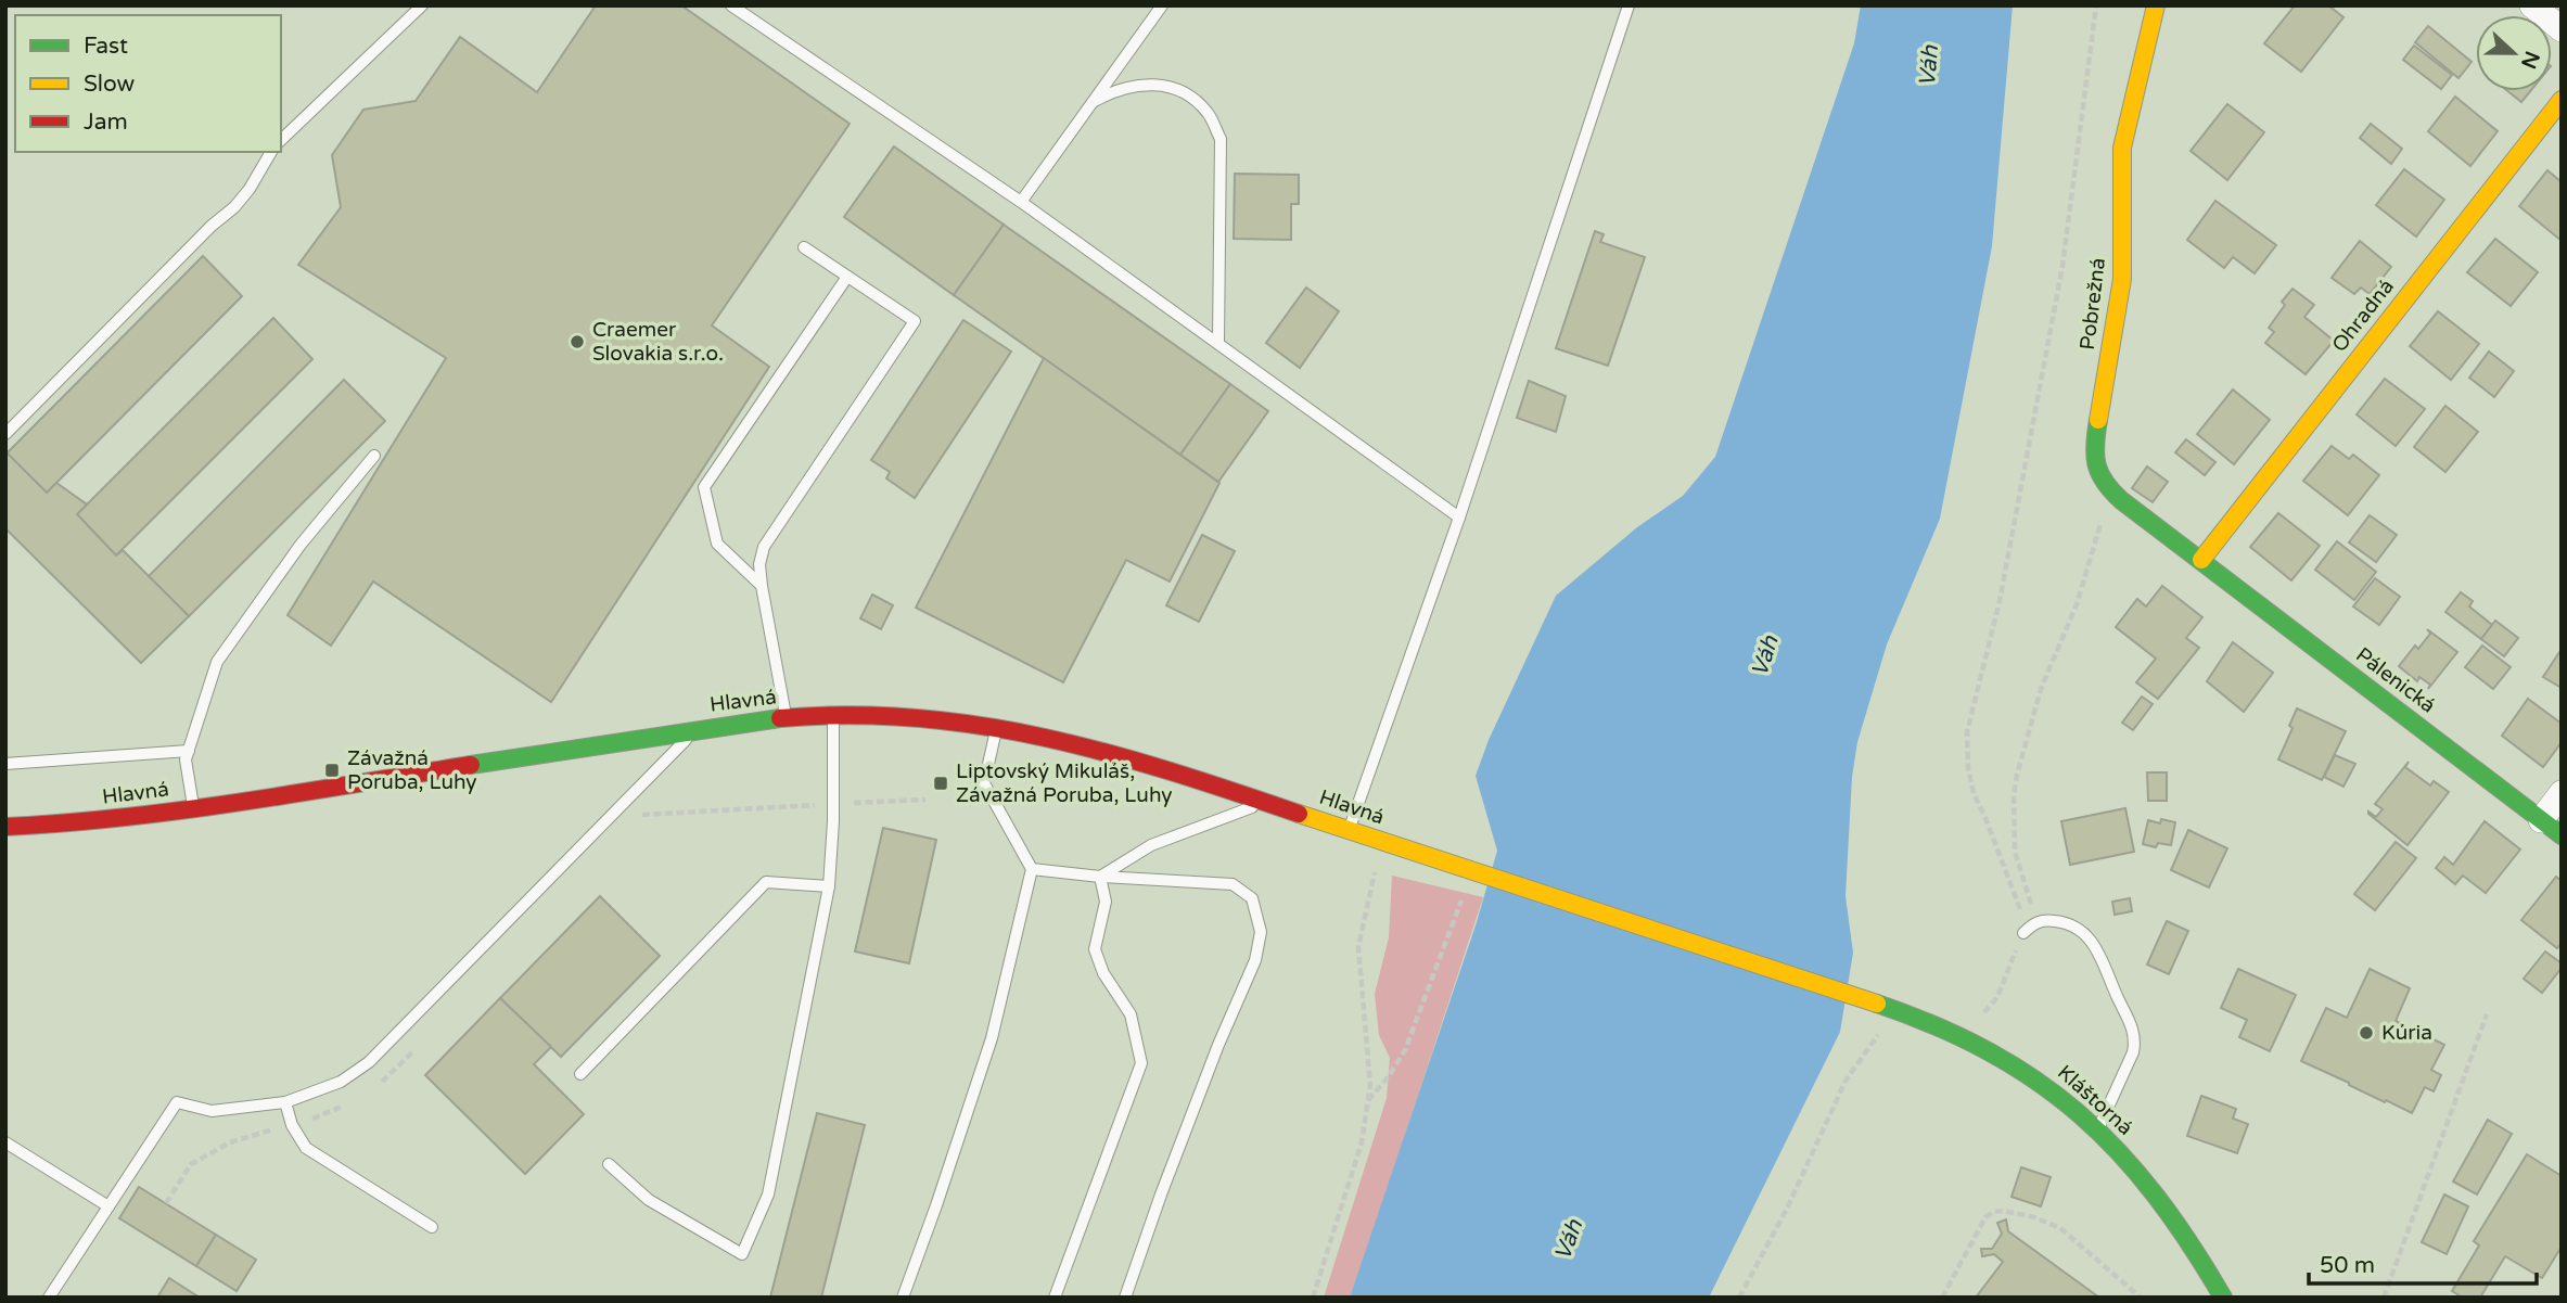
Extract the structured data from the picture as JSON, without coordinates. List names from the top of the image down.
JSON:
{
  "streets": {
    "street": [
      "Pobrežná",
      "Ohradná",
      "Pálenická",
      "Hlavná",
      "Kláštorná"
    ]
  },
  "crossings": [
    ["Pobrežná", "Ohradná"],
    ["Pobrežná", "Pálenická"],
    ["Ohradná", "Pálenická"],
    ["Hlavná", "Kláštorná"]
  ],
  "water": ["Váh"],
  "places": {
    "other": ["Craemer Slovakia s.r.o.", "Kúria"],
    "transit": ["Závažná Poruba, Luhy", "Liptovský Mikuláš, Závažná Poruba, Luhy"]
  },
  "legend": ["Fast", "Slow", "Jam"],
  "scale_bar": "50 m",
  "north": "right"
}
